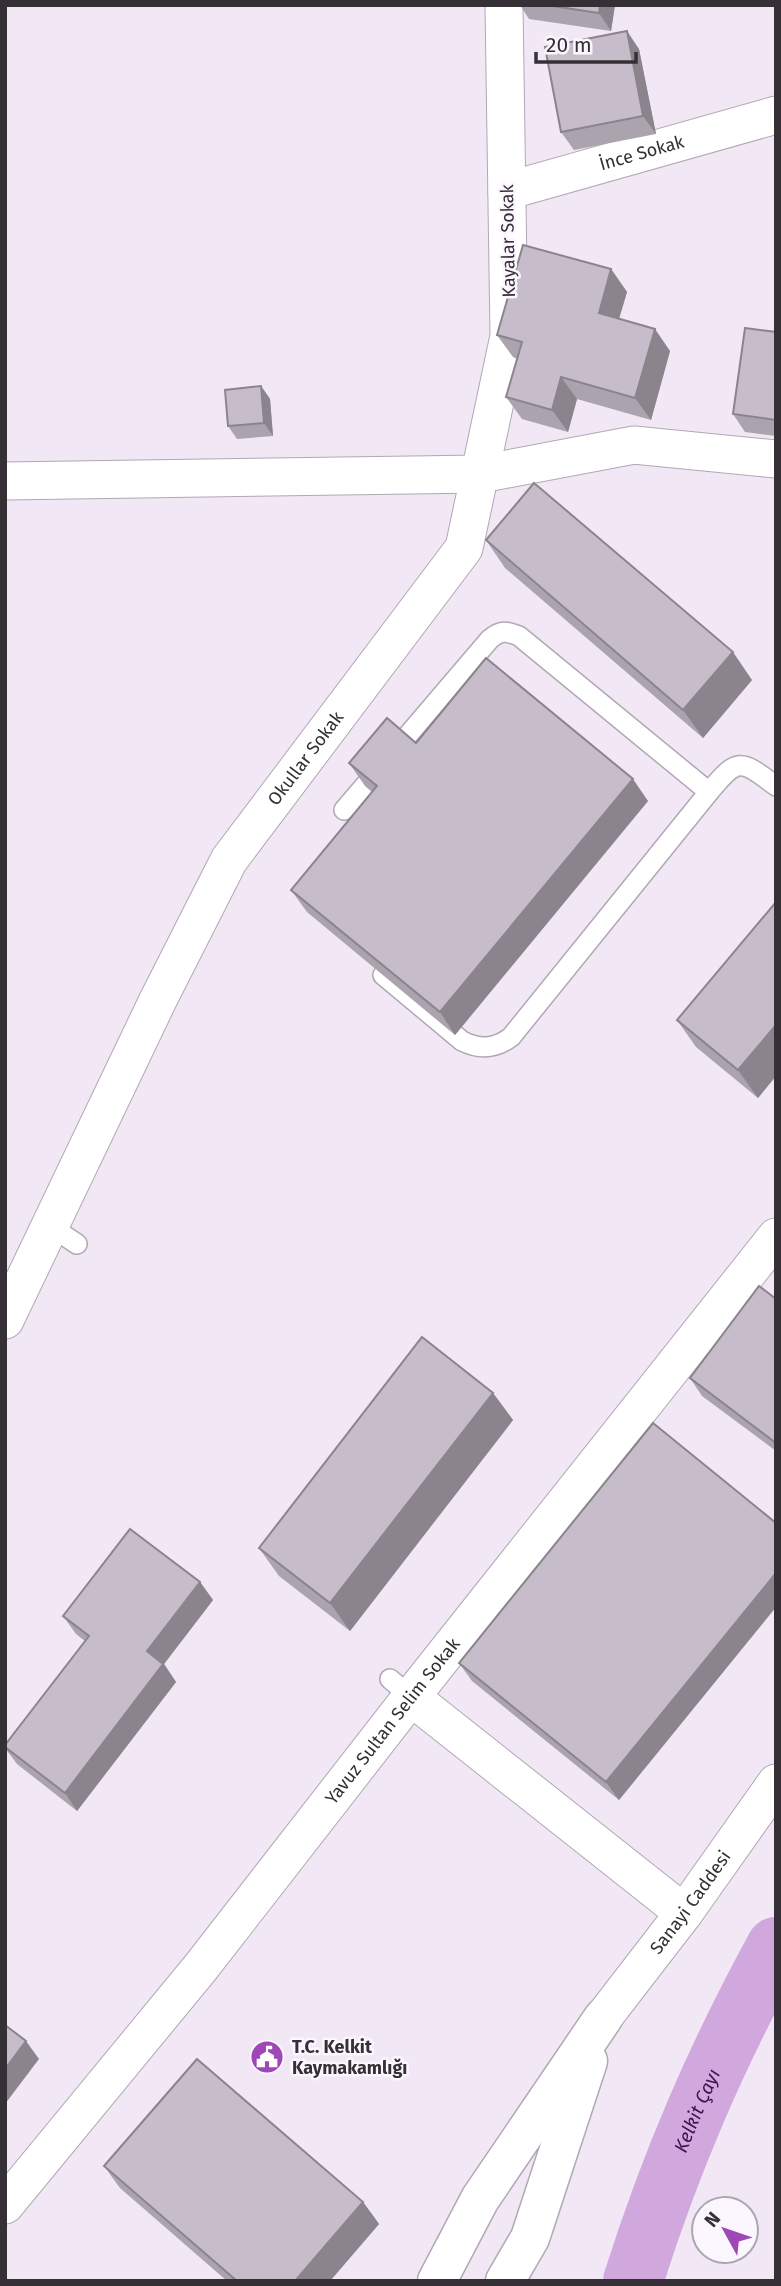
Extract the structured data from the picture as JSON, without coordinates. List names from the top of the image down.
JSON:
{
  "streets": {
    "street": [
      "İnce Sokak",
      "Kayalar Sokak",
      "Okullar Sokak",
      "Yavuz Sultan Selim Sokak",
      "Sanayi Caddesi"
    ]
  },
  "crossings": [
    ["İnce Sokak", "Kayalar Sokak"],
    ["Kayalar Sokak", "Okullar Sokak"]
  ],
  "water": ["Kelkit Çayı"],
  "places": {
    "public building": ["T.C. Kelkit Kaymakamlığı"]
  },
  "scale_bar": "20 m",
  "north": "top left"
}
